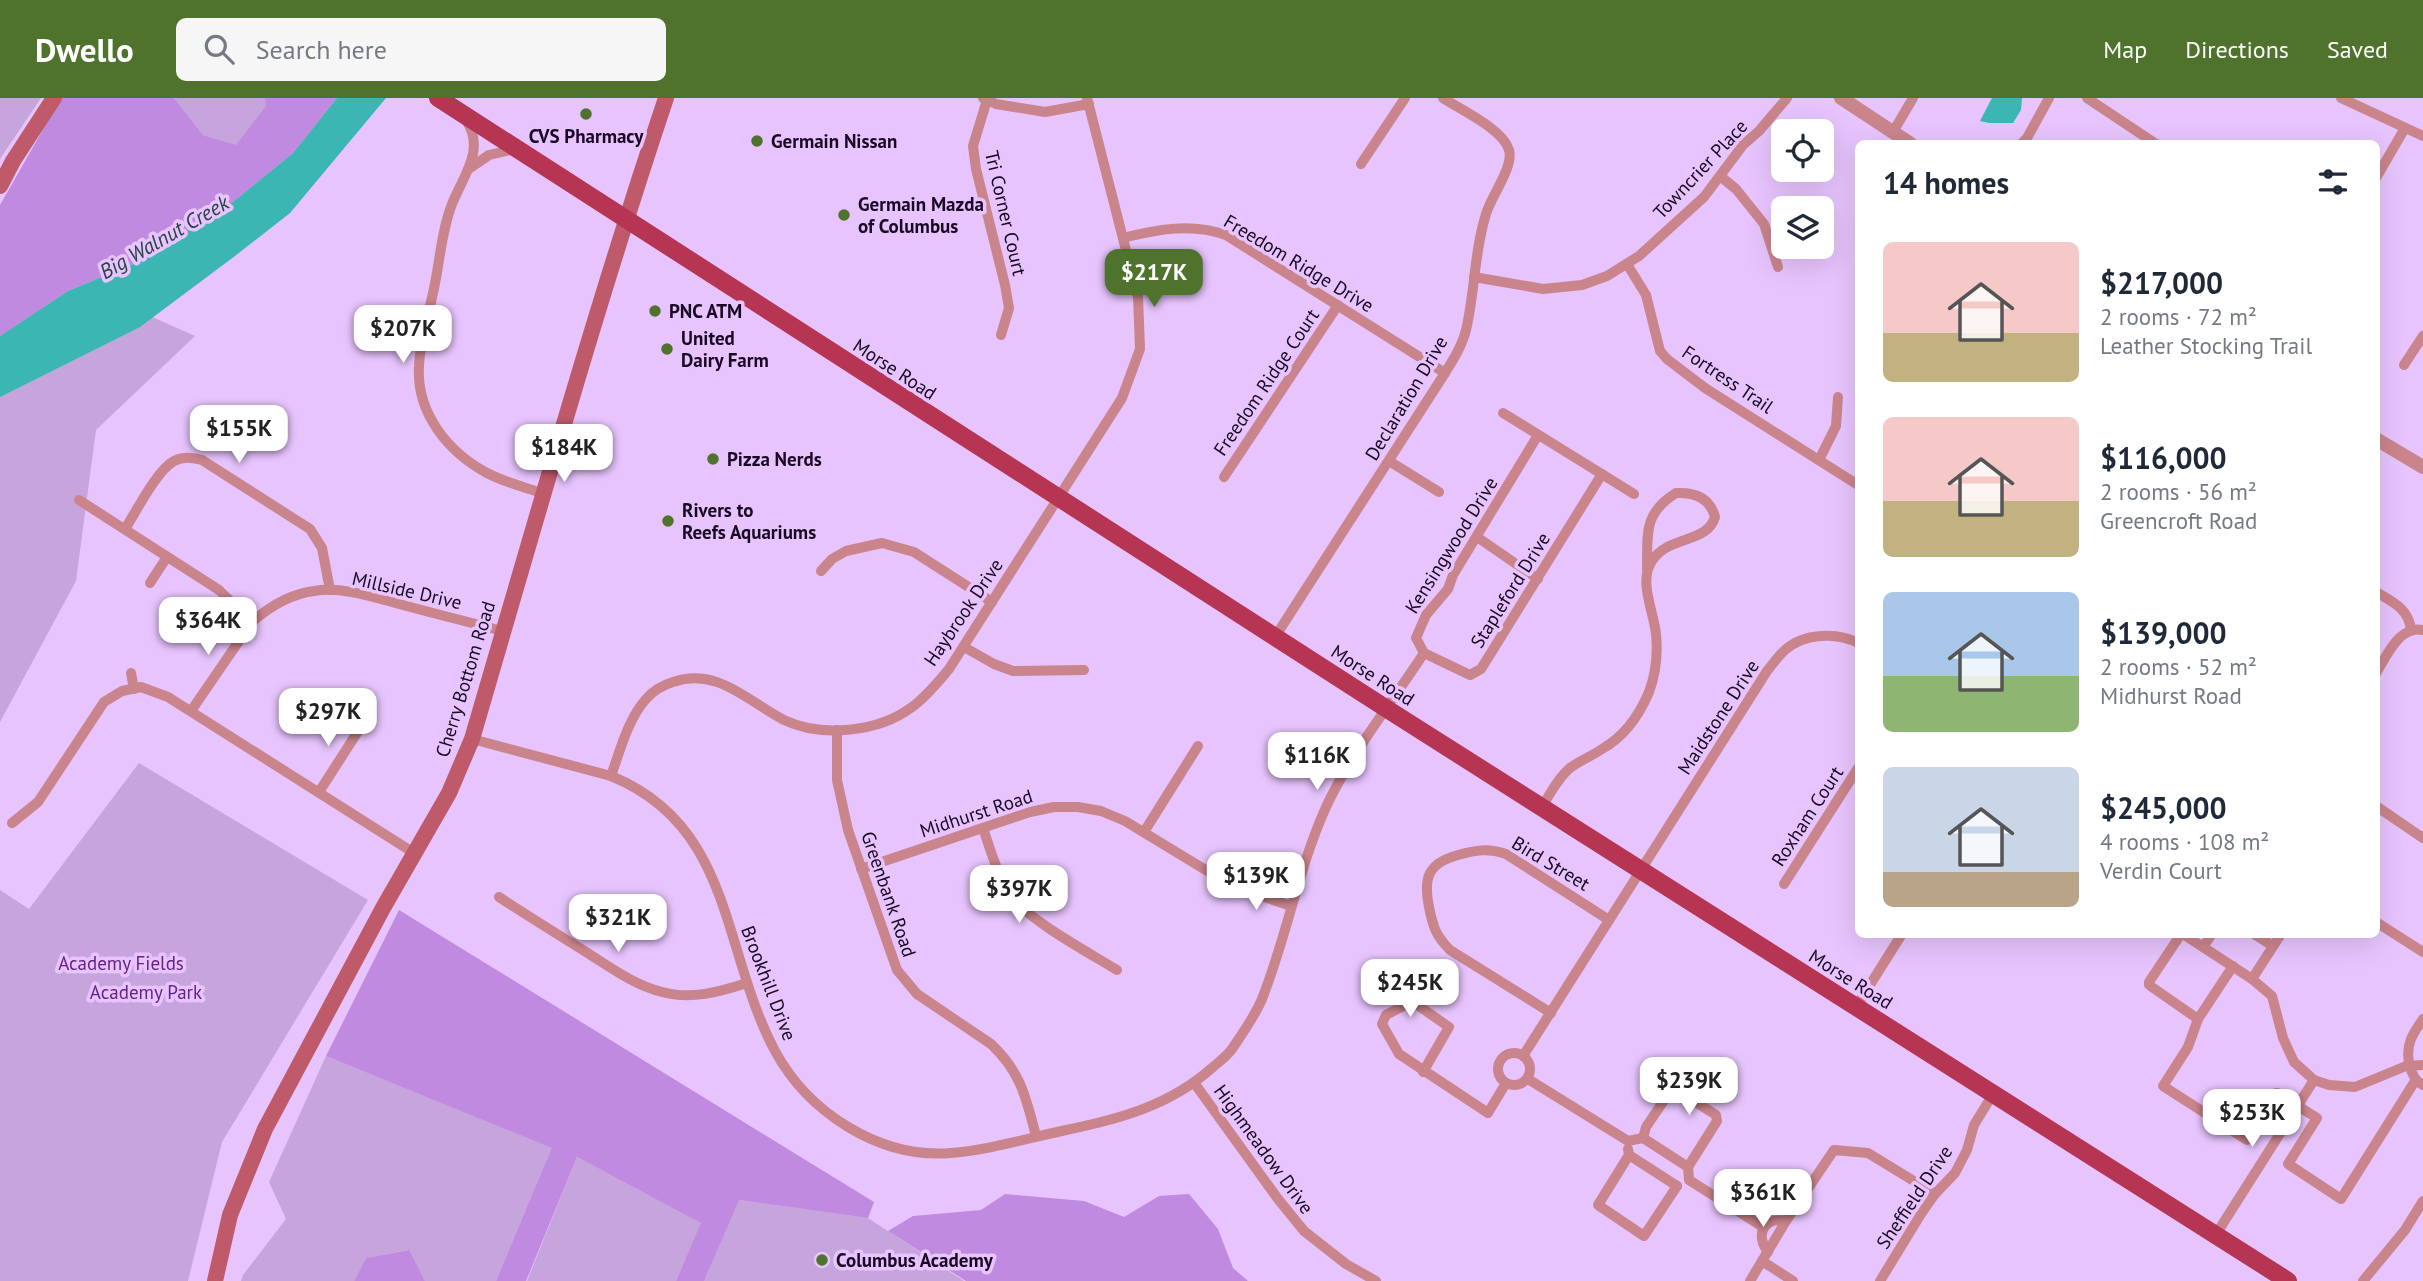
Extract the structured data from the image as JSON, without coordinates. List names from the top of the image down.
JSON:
{
  "streets": {
    "main road": ["Morse Road", "Cherry Bottom Road"],
    "street": [
      "Towncrier Place",
      "Tri Corner Court",
      "Freedom Ridge Drive",
      "Fortress Trail",
      "Freedom Ridge Court",
      "Declaration Drive",
      "Kensingwood Drive",
      "Millside Drive",
      "Stapleford Drive",
      "Haybrook Drive",
      "Maidstone Drive",
      "Midhurst Road",
      "Roxham Court",
      "Bird Street",
      "Greenbank Road",
      "Brookhill Drive",
      "Highmeadow Drive",
      "Sheffield Drive"
    ]
  },
  "crossings": [
    ["Towncrier Place", "Fortress Trail"],
    ["Towncrier Place", "Declaration Drive"],
    ["Freedom Ridge Drive", "Freedom Ridge Court"],
    ["Freedom Ridge Drive", "Declaration Drive"],
    ["Freedom Ridge Drive", "Haybrook Drive"],
    ["Morse Road", "Declaration Drive"],
    ["Morse Road", "Haybrook Drive"],
    ["Morse Road", "Cherry Bottom Road"],
    ["Morse Road", "Maidstone Drive"],
    ["Morse Road", "Brookhill Drive"],
    ["Morse Road", "Sheffield Drive"],
    ["Kensingwood Drive", "Stapleford Drive"],
    ["Millside Drive", "Cherry Bottom Road"],
    ["Haybrook Drive", "Greenbank Road"],
    ["Haybrook Drive", "Brookhill Drive"],
    ["Cherry Bottom Road", "Brookhill Drive"],
    ["Maidstone Drive", "Bird Street"],
    ["Midhurst Road", "Greenbank Road"],
    ["Midhurst Road", "Brookhill Drive"],
    ["Greenbank Road", "Brookhill Drive"],
    ["Brookhill Drive", "Highmeadow Drive"]
  ],
  "water": ["Big Walnut Creek"],
  "parks": ["Academy Fields", "Academy Park"],
  "places": [
    "CVS Pharmacy",
    "Germain Nissan",
    "Germain Mazda of Columbus",
    "PNC ATM",
    "United Dairy Farm",
    "Pizza Nerds",
    "Rivers to Reefs Aquariums",
    "Columbus Academy"
  ],
  "page": {
    "header": "Dwello",
    "search": "Search here",
    "nav": ["Map", "Directions", "Saved"],
    "heading": "14 homes",
    "list": [
      {
        "name": "$217,000",
        "note": "2 rooms · 72 m² · Leather Stocking Trail"
      },
      {
        "name": "$116,000",
        "note": "2 rooms · 56 m² · Greencroft Road"
      },
      {
        "name": "$139,000",
        "note": "2 rooms · 52 m² · Midhurst Road"
      },
      {
        "name": "$245,000",
        "note": "4 rooms · 108 m² · Verdin Court"
      }
    ],
    "price": [
      "$217K",
      "$207K",
      "$155K",
      "$184K",
      "$364K",
      "$297K",
      "$116K",
      "$139K",
      "$397K",
      "$321K",
      "$245K",
      "$239K",
      "$253K",
      "$361K"
    ]
  }
}
